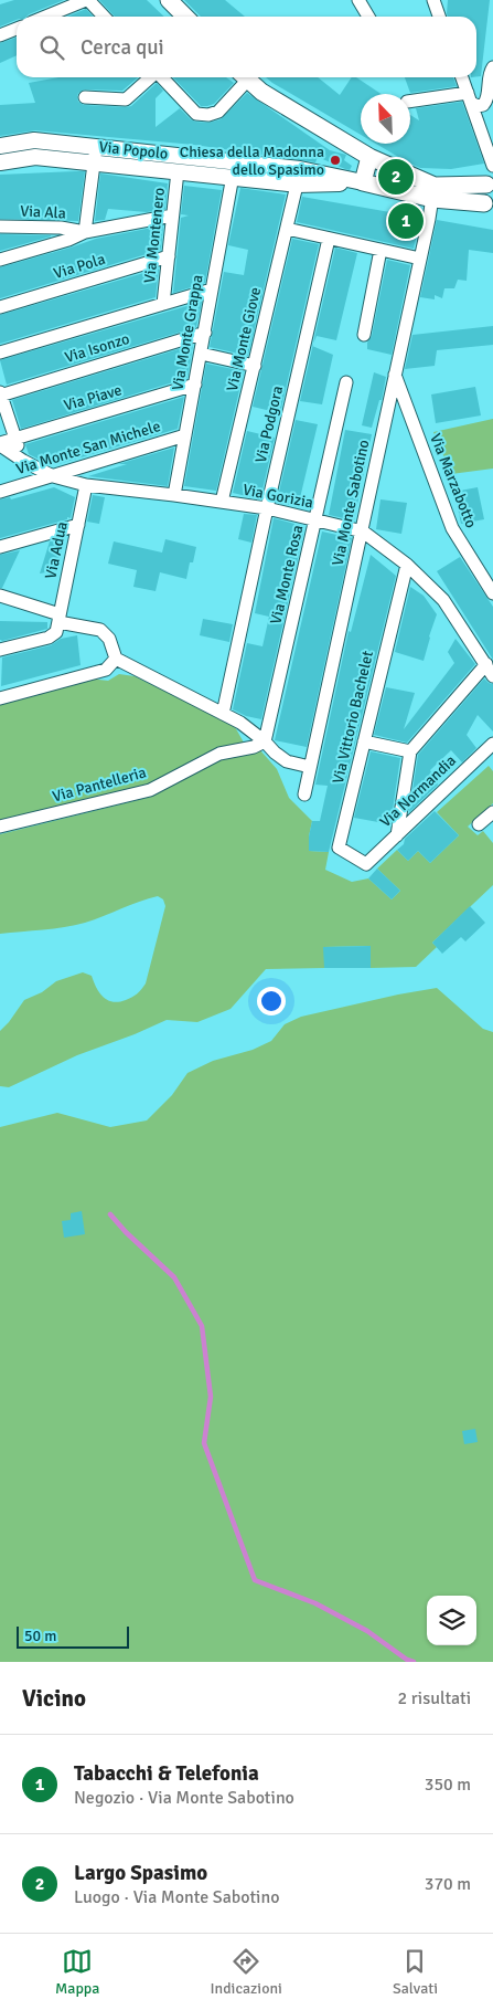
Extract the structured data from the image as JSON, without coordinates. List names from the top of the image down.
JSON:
{
  "streets": {
    "street": [
      "Via Popolo",
      "Via Ala",
      "Via Montenero",
      "Via Pola",
      "Via Monte Grappa",
      "Via Monte Giove",
      "Via Isonzo",
      "Via Piave",
      "Via Podgora",
      "Via Monte San Michele",
      "Via Marzabotto",
      "Via Gorizia",
      "Via Monte Sabotino",
      "Via Adua",
      "Via Monte Rosa",
      "Via Vittorio Bachelet",
      "Via Pantelleria",
      "Via Normandia"
    ]
  },
  "crossings": [
    ["Via Popolo", "Via Montenero"],
    ["Via Popolo", "Via Monte Grappa"],
    ["Via Popolo", "Via Monte Giove"],
    ["Via Montenero", "Via Pola"],
    ["Via Monte Grappa", "Via Isonzo"],
    ["Via Monte Grappa", "Via Piave"],
    ["Via Monte Grappa", "Via Monte San Michele"],
    ["Via Monte Grappa", "Via Gorizia"],
    ["Via Monte Giove", "Via Gorizia"],
    ["Via Piave", "Via Gorizia"],
    ["Via Podgora", "Via Gorizia"],
    ["Via Monte San Michele", "Via Gorizia"],
    ["Via Marzabotto", "Via Monte Sabotino"],
    ["Via Gorizia", "Via Monte Sabotino"],
    ["Via Gorizia", "Via Adua"],
    ["Via Gorizia", "Via Monte Rosa"],
    ["Via Gorizia", "Via Vittorio Bachelet"],
    ["Via Monte Rosa", "Via Pantelleria"],
    ["Via Vittorio Bachelet", "Via Normandia"]
  ],
  "places": ["Chiesa della Madonna dello Spasimo"],
  "scale_bar": "50 m",
  "north": "top left",
  "page": {
    "search": "Cerca qui",
    "pins": ["2", "1"],
    "scale": "50 m",
    "heading": ["Vicino", "2 risultati"],
    "list": [
      {
        "mark": "1",
        "name": "Tabacchi & Telefonia",
        "note": "Negozio · Via Monte Sabotino",
        "value": "350 m"
      },
      {
        "mark": "2",
        "name": "Largo Spasimo",
        "note": "Luogo · Via Monte Sabotino",
        "value": "370 m"
      }
    ],
    "nav": ["Mappa", "Indicazioni", "Salvati"]
  }
}
